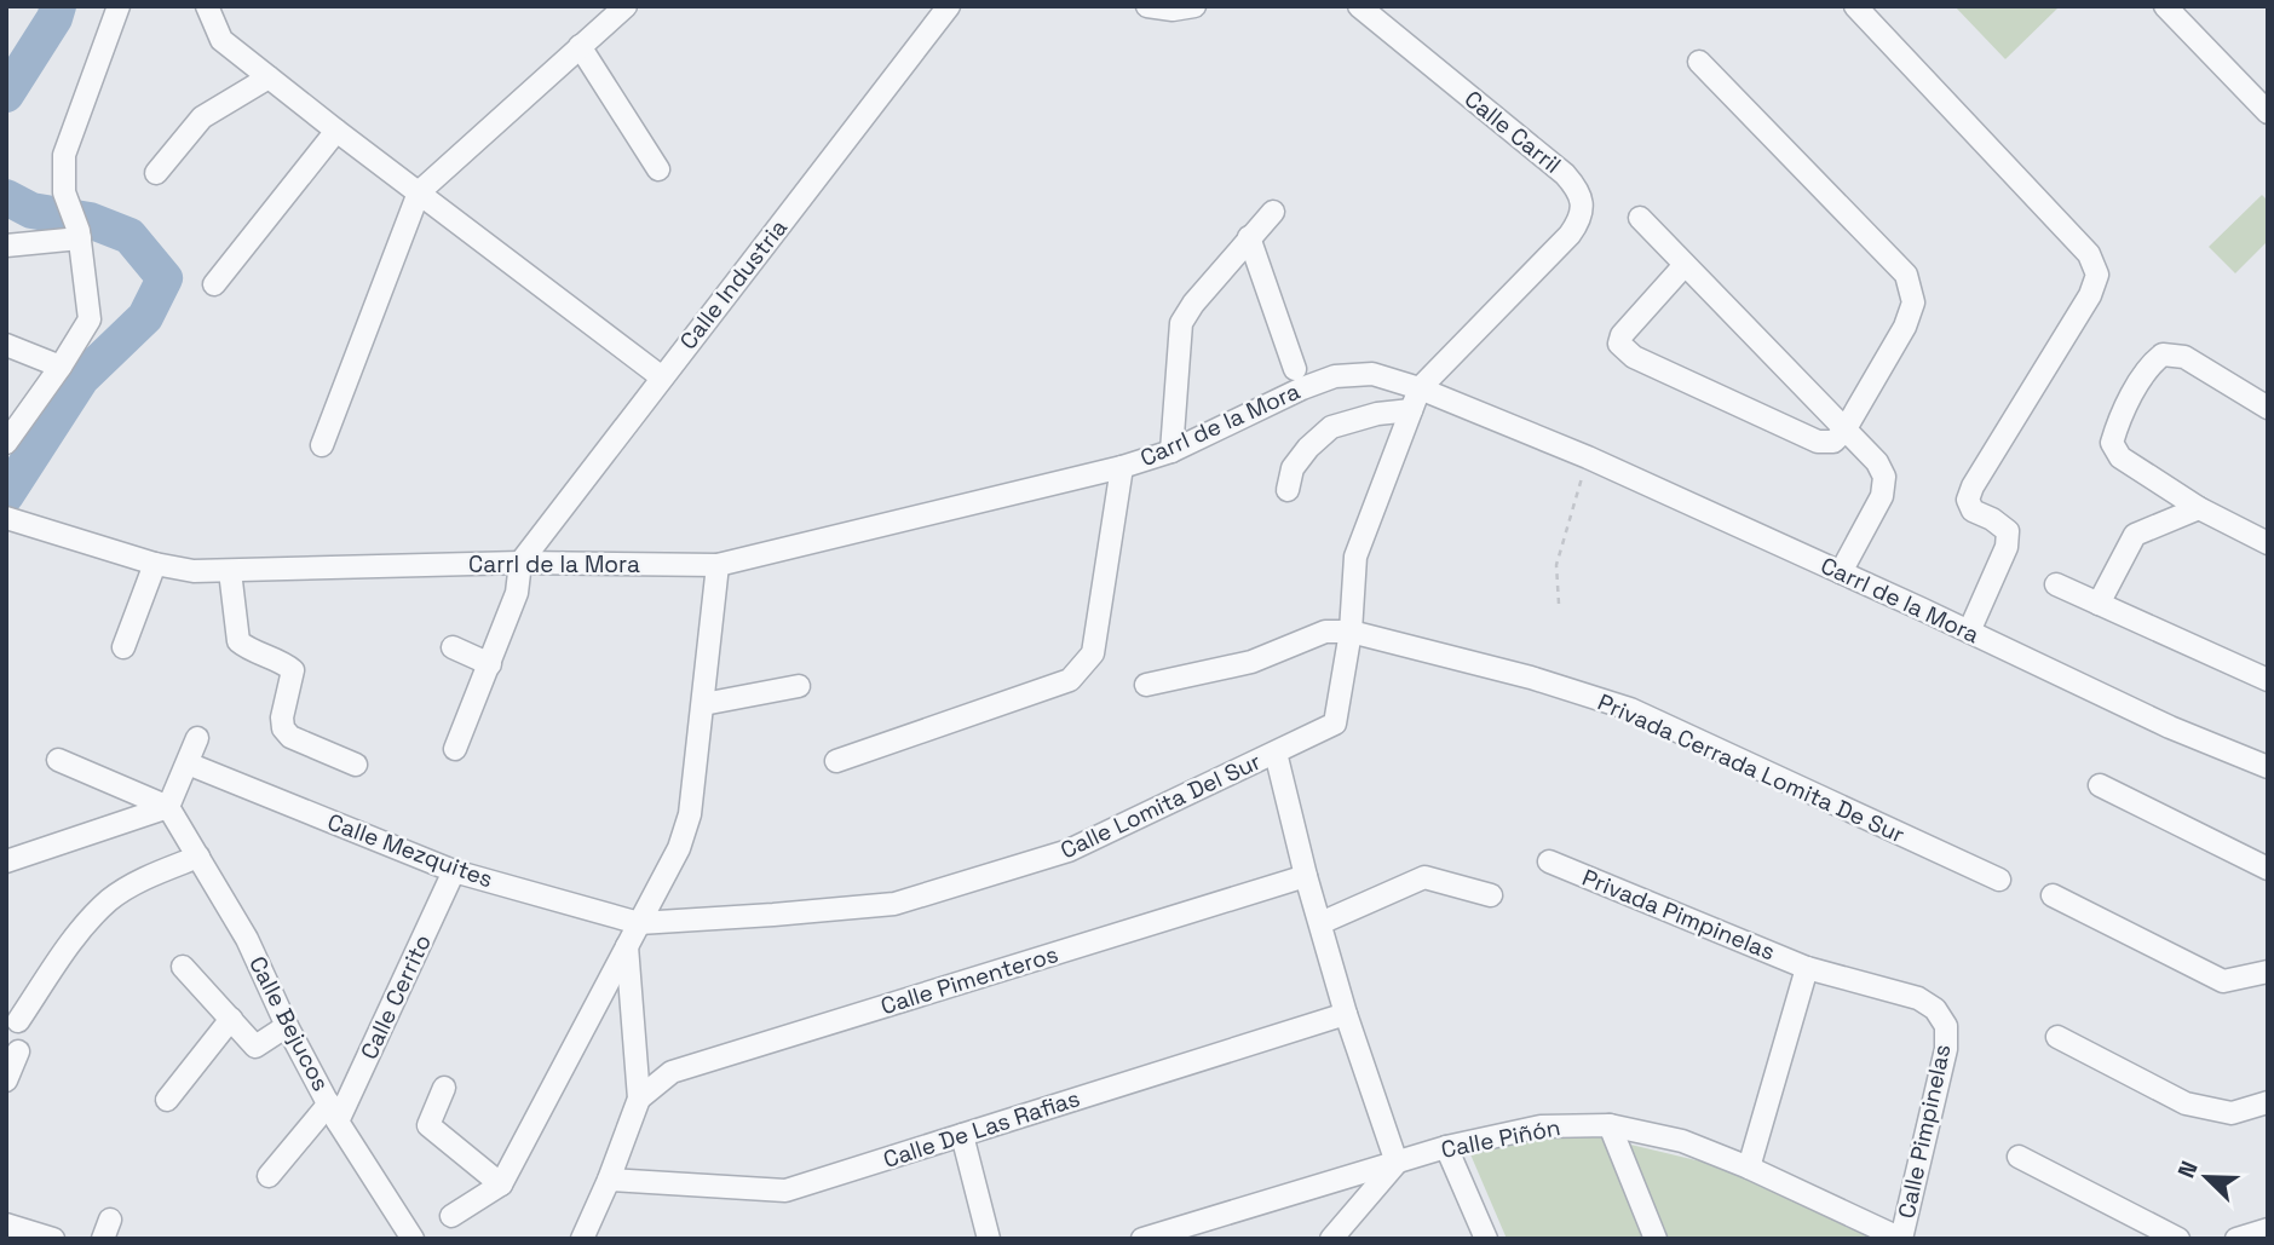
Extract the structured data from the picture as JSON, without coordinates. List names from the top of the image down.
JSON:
{
  "streets": {
    "street": [
      "Calle Carril",
      "Calle Industria",
      "Carrl de la Mora",
      "Privada Cerrada Lomita De Sur",
      "Calle Lomita Del Sur",
      "Calle Mezquites",
      "Privada Pimpinelas",
      "Calle Pimenteros",
      "Calle Cerrito",
      "Calle Bejucos",
      "Calle De Las Rafias",
      "Calle Pimpinelas",
      "Calle Piñón"
    ]
  },
  "crossings": [
    ["Calle Carril", "Carrl de la Mora"],
    ["Calle Carril", "Calle Lomita Del Sur"],
    ["Calle Industria", "Carrl de la Mora"],
    ["Carrl de la Mora", "Calle Lomita Del Sur"],
    ["Privada Cerrada Lomita De Sur", "Calle Lomita Del Sur"],
    ["Calle Lomita Del Sur", "Calle Mezquites"],
    ["Calle Mezquites", "Calle Cerrito"],
    ["Privada Pimpinelas", "Calle Pimpinelas"],
    ["Calle Cerrito", "Calle Bejucos"],
    ["Calle Pimpinelas", "Calle Piñón"]
  ],
  "north": "top left"
}
